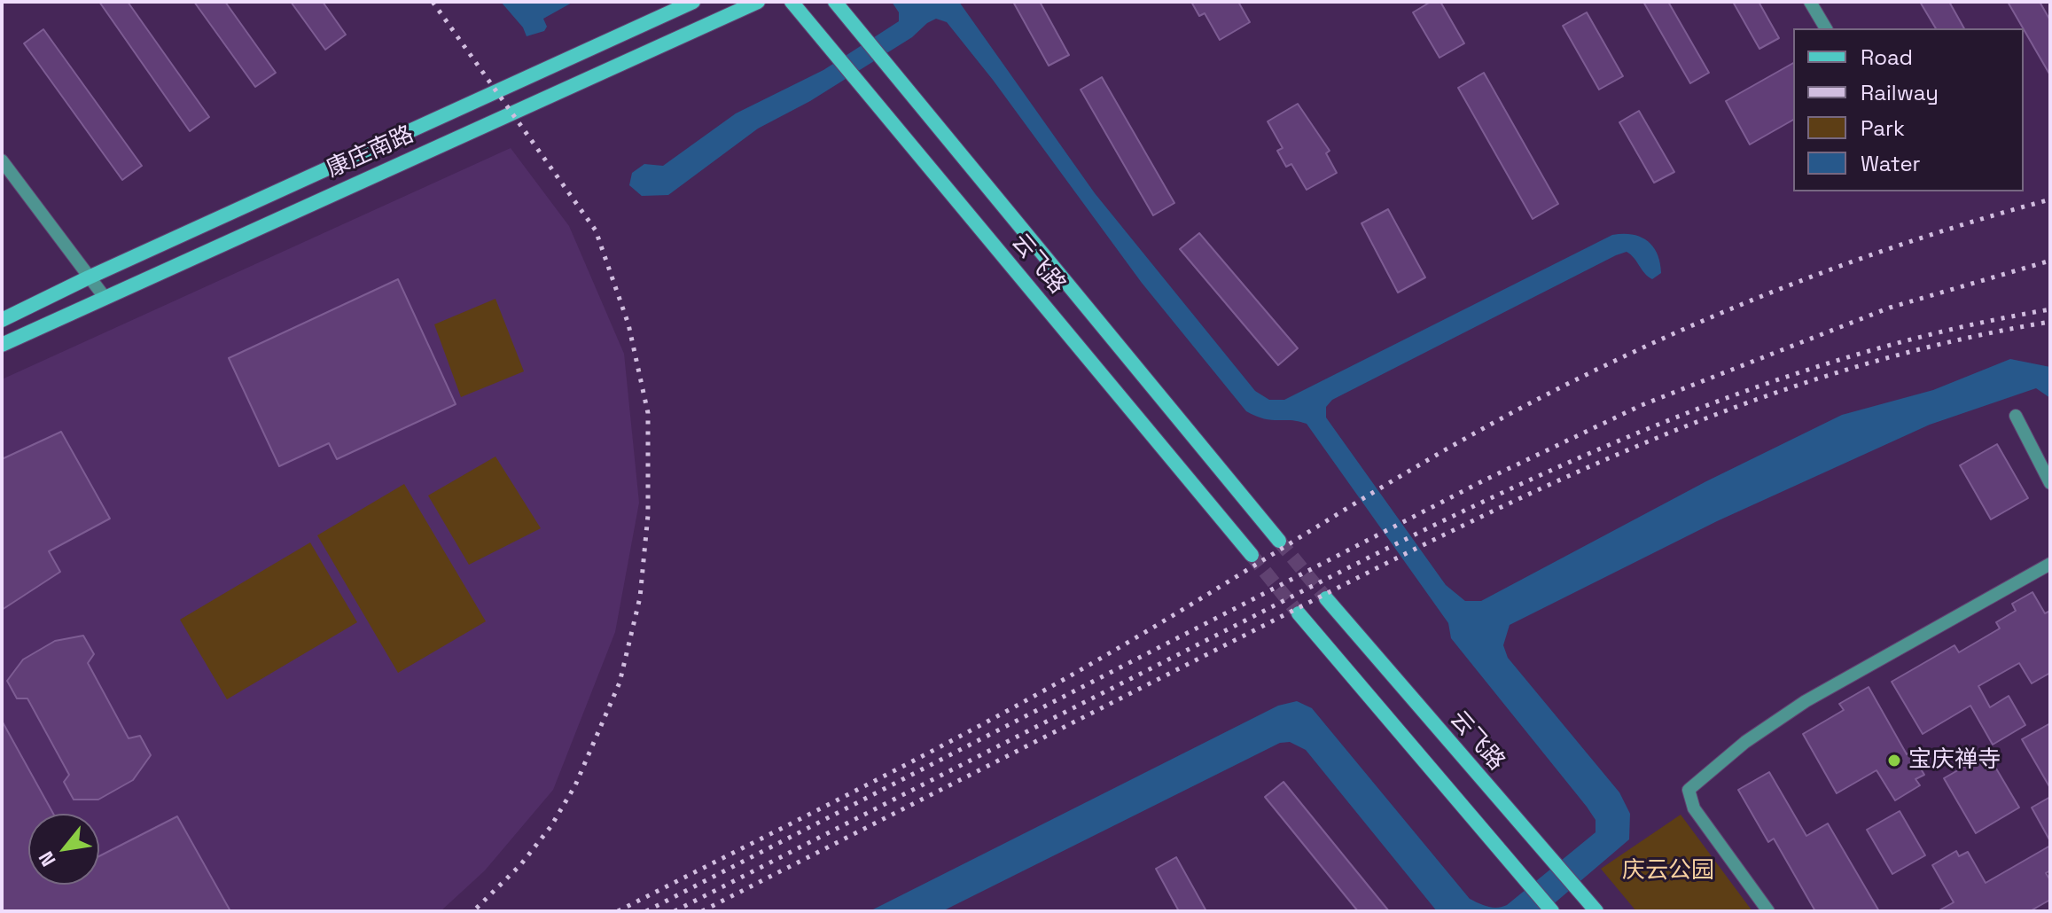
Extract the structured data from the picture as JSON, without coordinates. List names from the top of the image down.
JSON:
{
  "streets": {
    "main road": ["康庄南路", "云飞路"]
  },
  "parks": ["庆云公园"],
  "places": ["宝庆禅寺"],
  "legend": [
    "Road",
    "Railway",
    "Park",
    "Water"
  ],
  "north": "bottom left"
}
